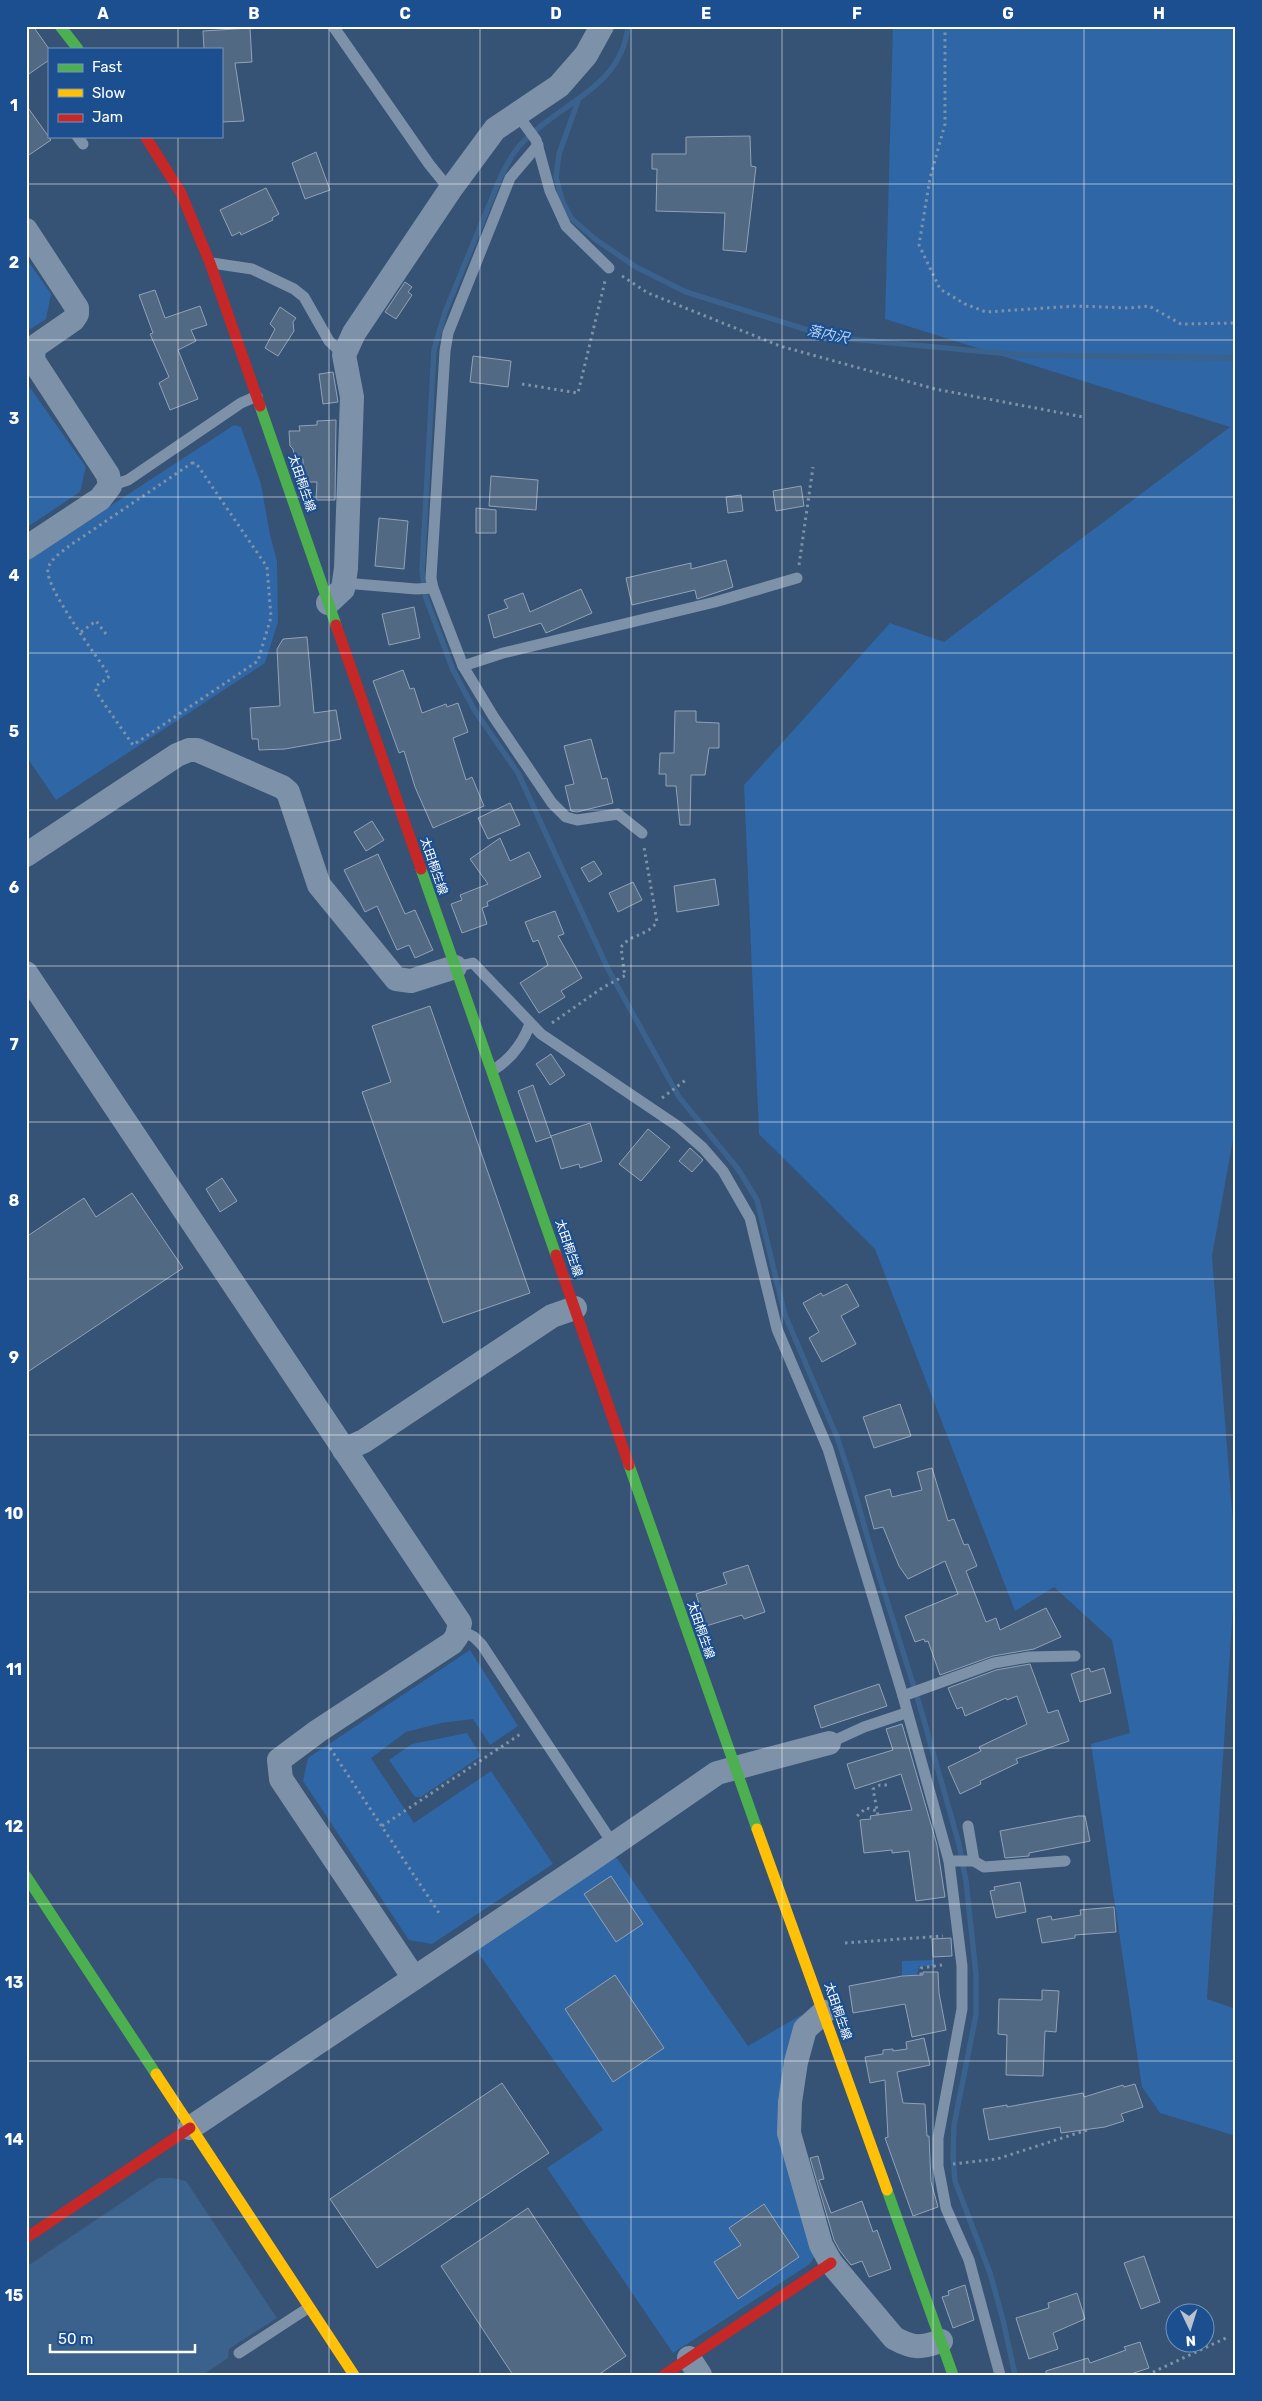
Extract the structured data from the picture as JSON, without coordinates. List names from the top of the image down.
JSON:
{
  "streets": {
    "main road": ["太田桐生線"]
  },
  "water": ["落内沢"],
  "legend": ["Fast", "Slow", "Jam"],
  "scale_bar": "50 m",
  "north": "bottom",
  "grid": {
    "columns": [
      "A",
      "B",
      "C",
      "D",
      "E",
      "F",
      "G",
      "H"
    ],
    "rows": [
      "1",
      "2",
      "3",
      "4",
      "5",
      "6",
      "7",
      "8",
      "9",
      "10",
      "11",
      "12",
      "13",
      "14",
      "15"
    ]
  }
}
